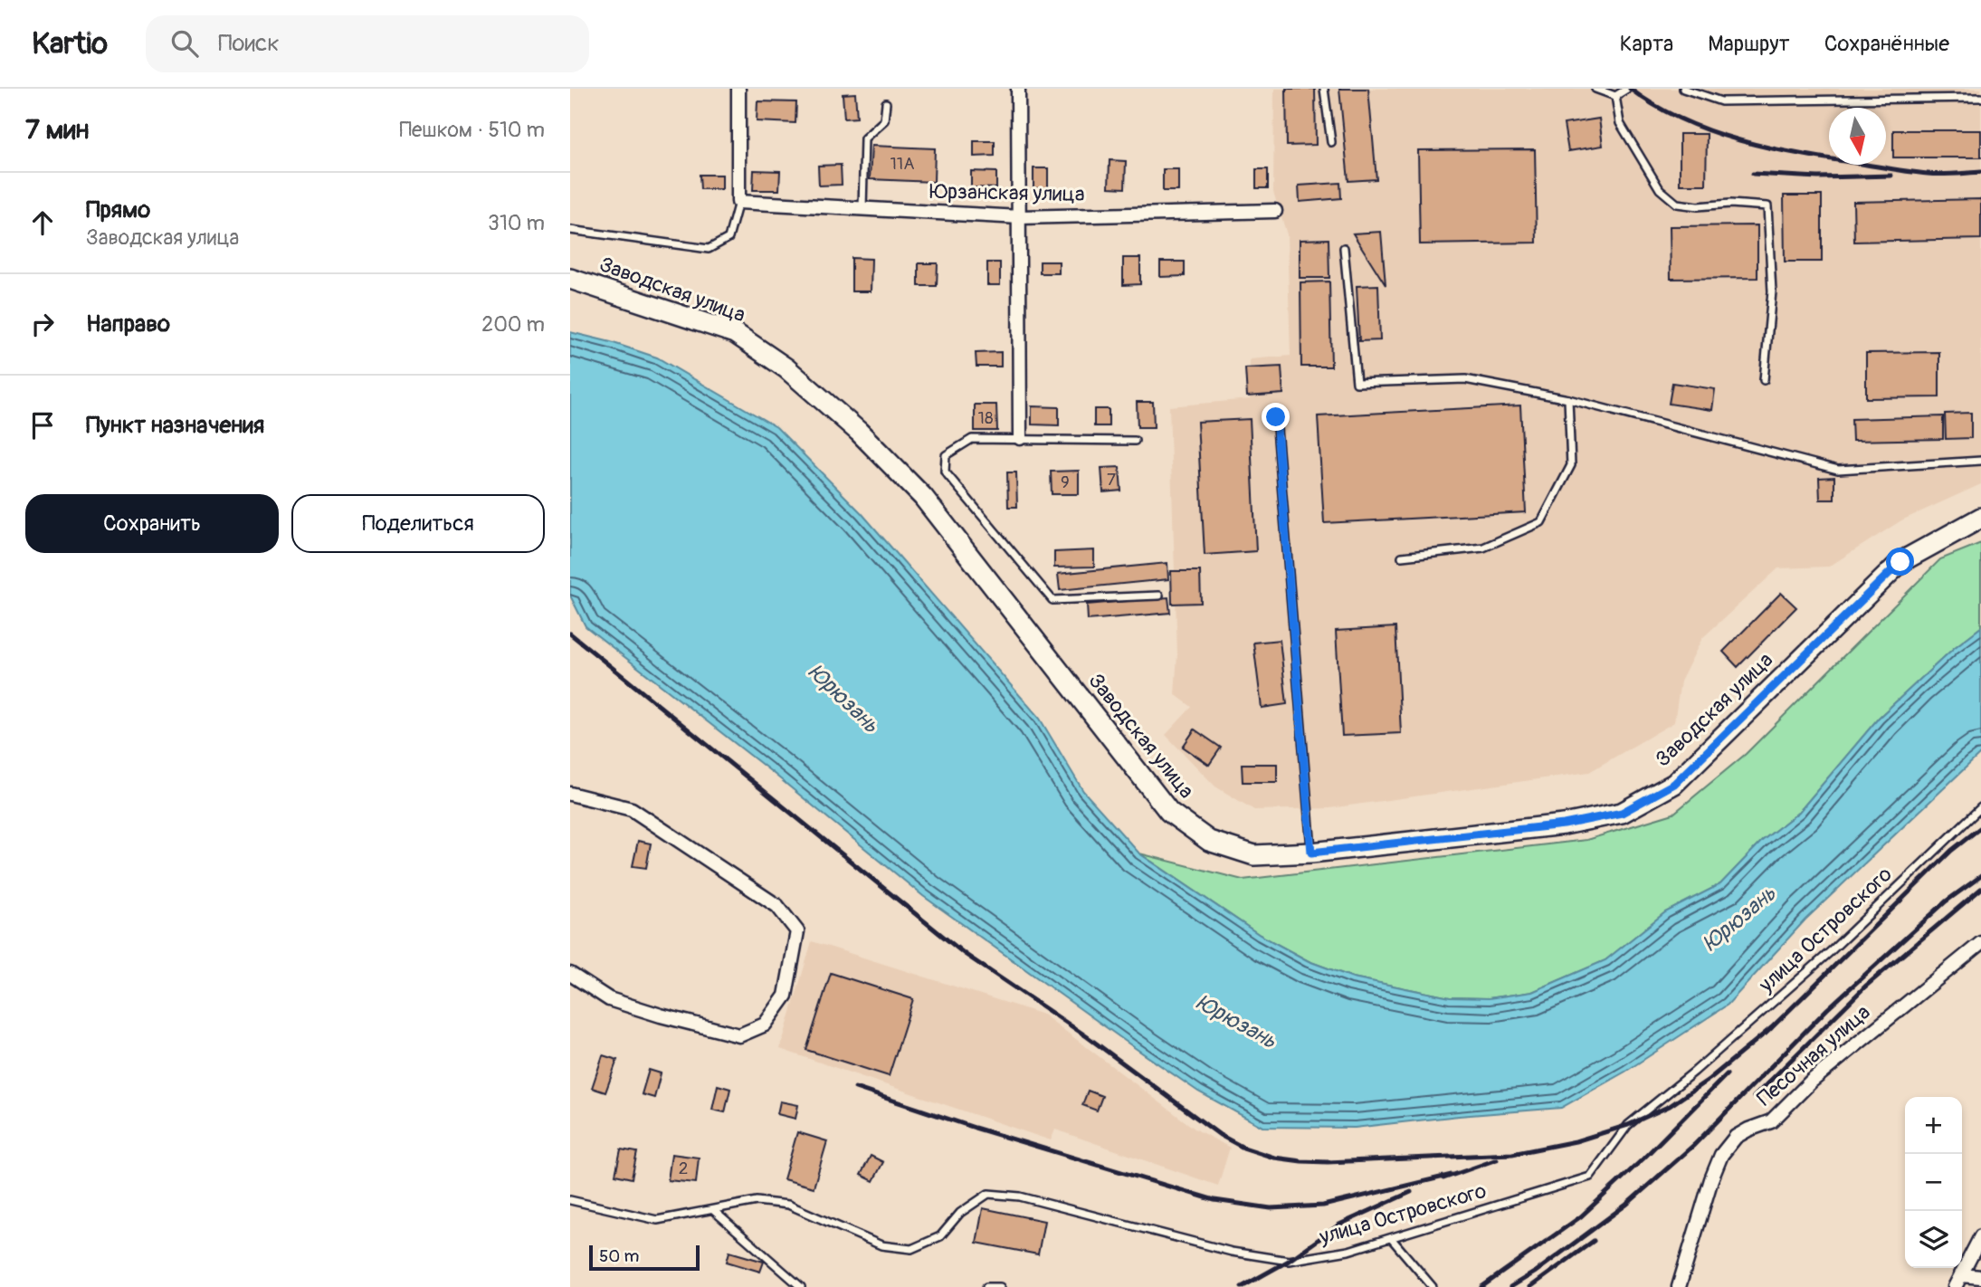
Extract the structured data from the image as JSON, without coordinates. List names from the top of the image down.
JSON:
{
  "streets": {
    "street": ["Юрзанская улица", "Заводская улица", "Песочная улица"],
    "lane": ["улица Островского"]
  },
  "water": ["Юрюзань"],
  "house_numbers": [
    "11А",
    "18",
    "7",
    "9",
    "2"
  ],
  "scale_bar": "50 m",
  "north": "bottom",
  "page": {
    "header": "Kartio",
    "search": "Поиск",
    "nav": ["Карта", "Маршрут", "Сохранённые"],
    "heading": ["7 мин", "Пешком · 510 m"],
    "list": [
      ["Прямо", "Заводская улица", "310 m"],
      ["Направо", "200 m"],
      "Пункт назначения"
    ],
    "buttons": ["Сохранить", "Поделиться"],
    "map_buttons": ["+", "−"],
    "scale": "50 m"
  }
}
